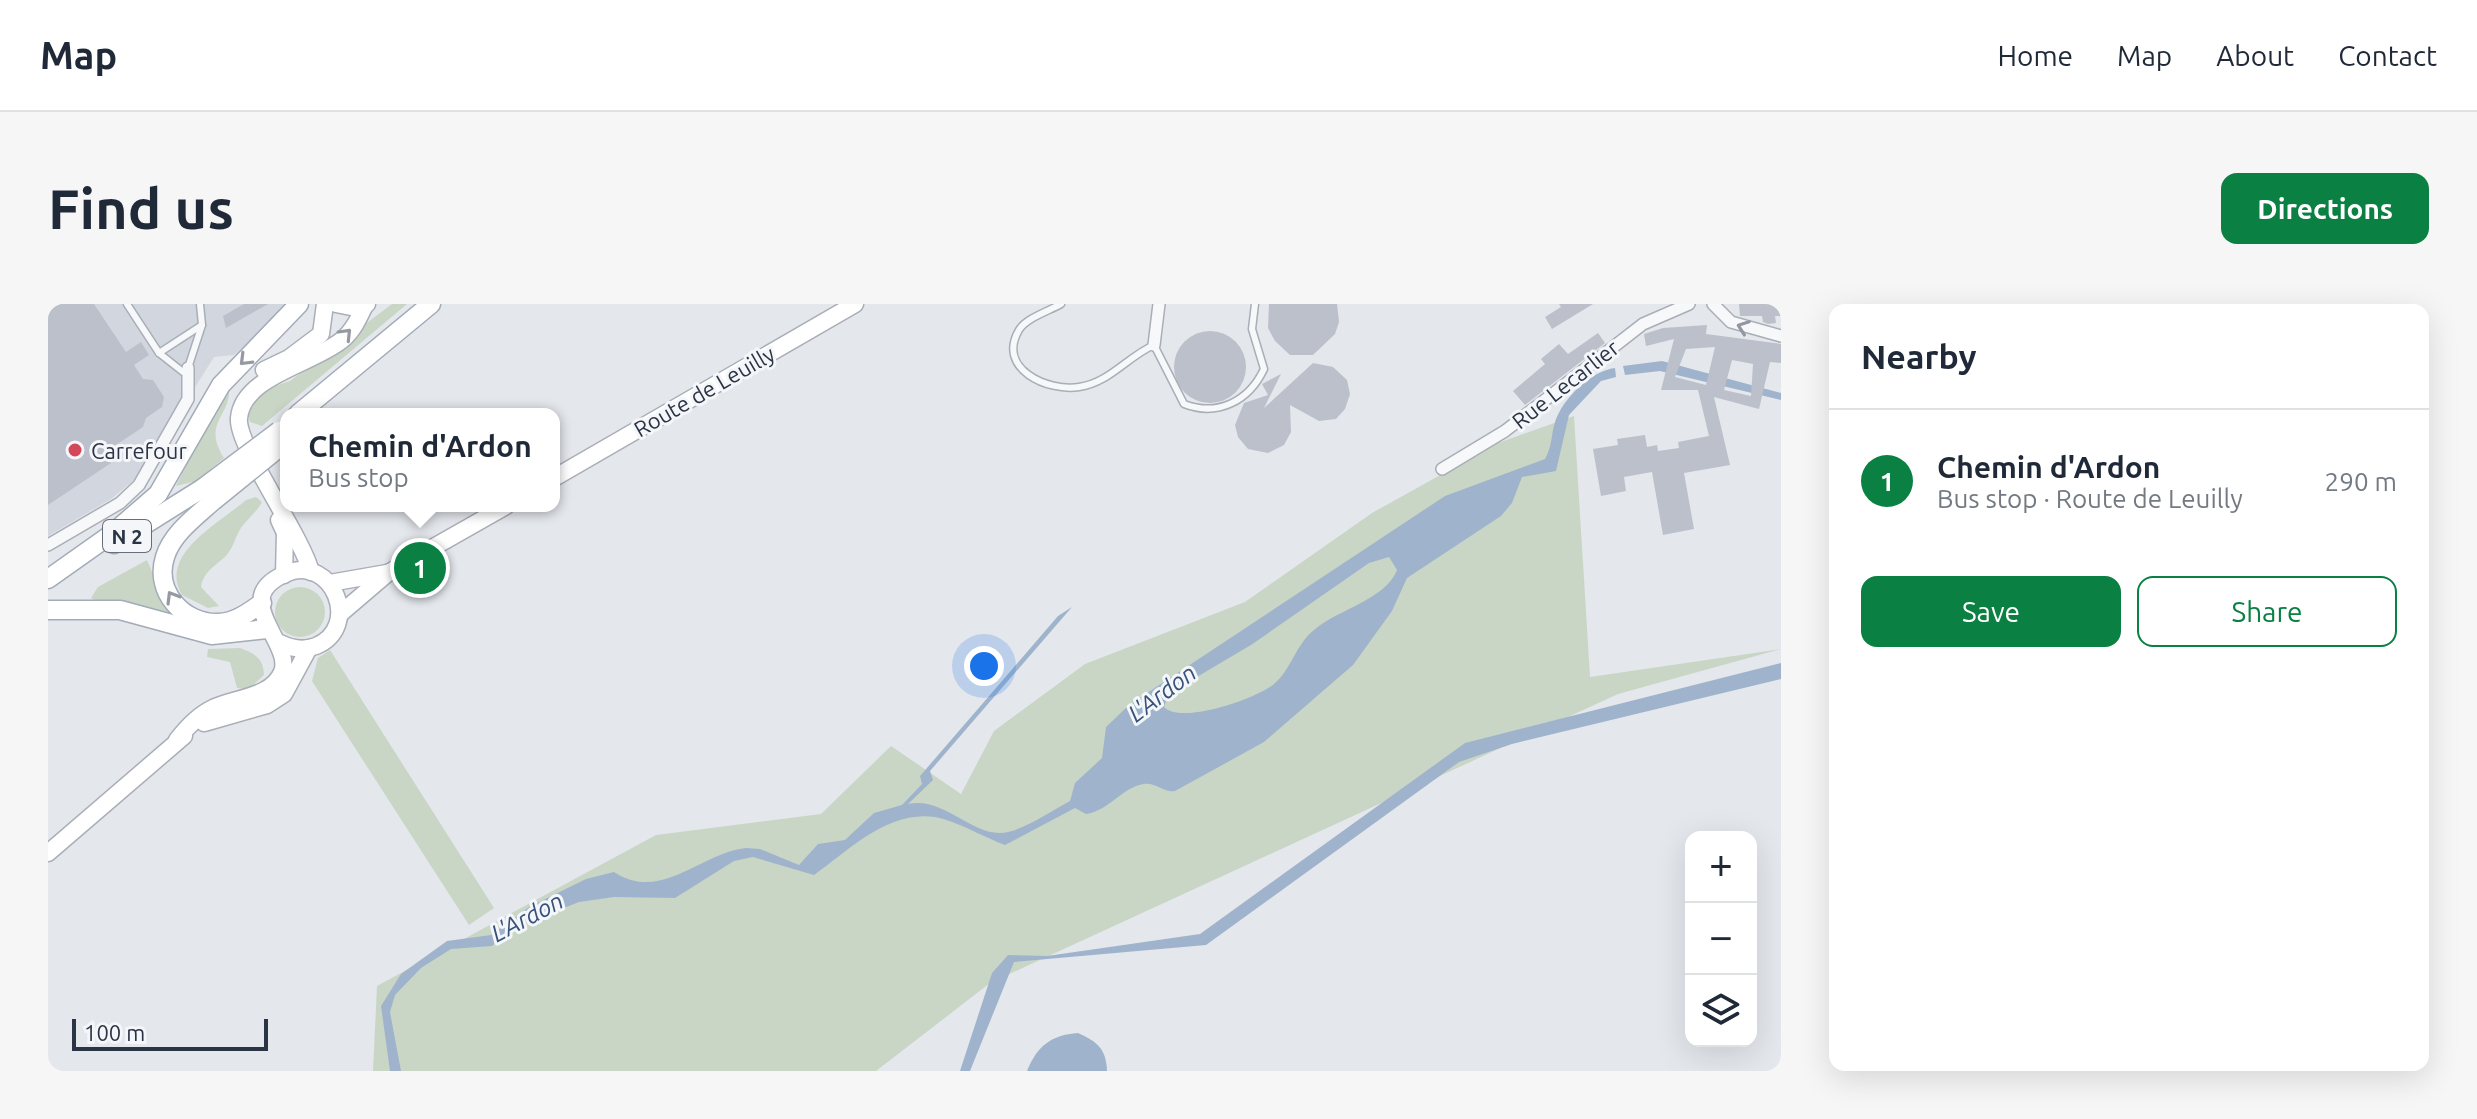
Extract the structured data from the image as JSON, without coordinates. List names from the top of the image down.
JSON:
{
  "streets": {
    "main road": ["Route de Leuilly", "N 2"],
    "street": ["Rue Lecarlier"]
  },
  "water": ["L'Ardon"],
  "places": ["Carrefour"],
  "scale_bar": "100 m",
  "page": {
    "header": "Map",
    "nav": [
      "Home",
      "Map",
      "About",
      "Contact"
    ],
    "buttons": [
      "Directions",
      ["Save", "Share"]
    ],
    "title": "Find us",
    "heading": "Nearby",
    "popup": ["Chemin d'Ardon", "Bus stop"],
    "list": [
      {
        "mark": "1",
        "name": "Chemin d'Ardon",
        "note": "Bus stop · Route de Leuilly",
        "value": "290 m"
      }
    ],
    "pins": "1",
    "map_buttons": ["+", "−"],
    "scale": "100 m"
  }
}
